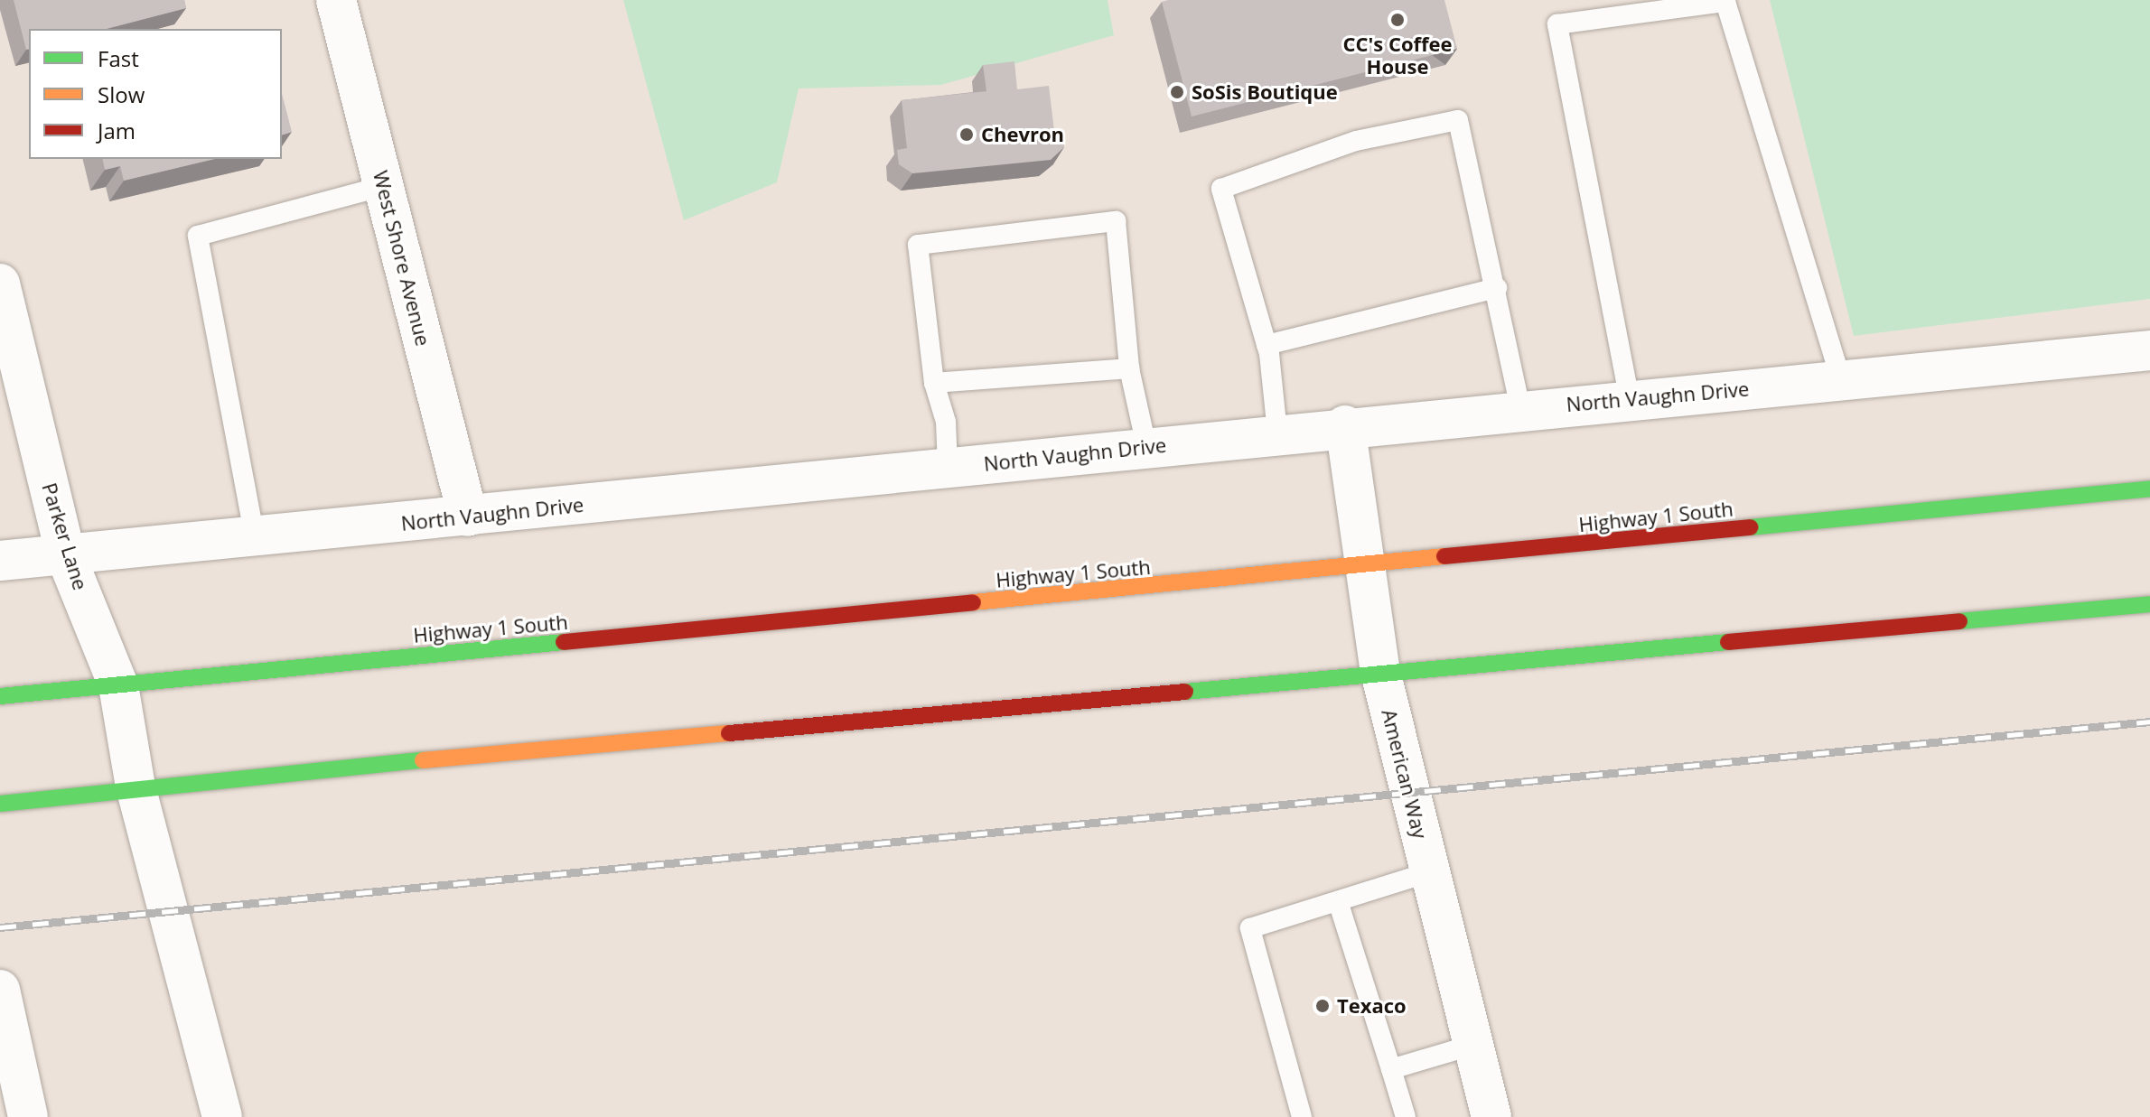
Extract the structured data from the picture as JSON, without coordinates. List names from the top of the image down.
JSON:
{
  "streets": {
    "highway": ["Highway 1 South"],
    "street": [
      "West Shore Avenue",
      "North Vaughn Drive",
      "Parker Lane",
      "American Way"
    ]
  },
  "crossings": [
    ["West Shore Avenue", "North Vaughn Drive"],
    ["North Vaughn Drive", "Parker Lane"],
    ["North Vaughn Drive", "American Way"],
    ["Highway 1 South", "Parker Lane"],
    ["Highway 1 South", "American Way"]
  ],
  "places": [
    "CC's Coffee House",
    "SoSis Boutique",
    "Chevron",
    "Texaco"
  ],
  "legend": ["Fast", "Slow", "Jam"]
}
